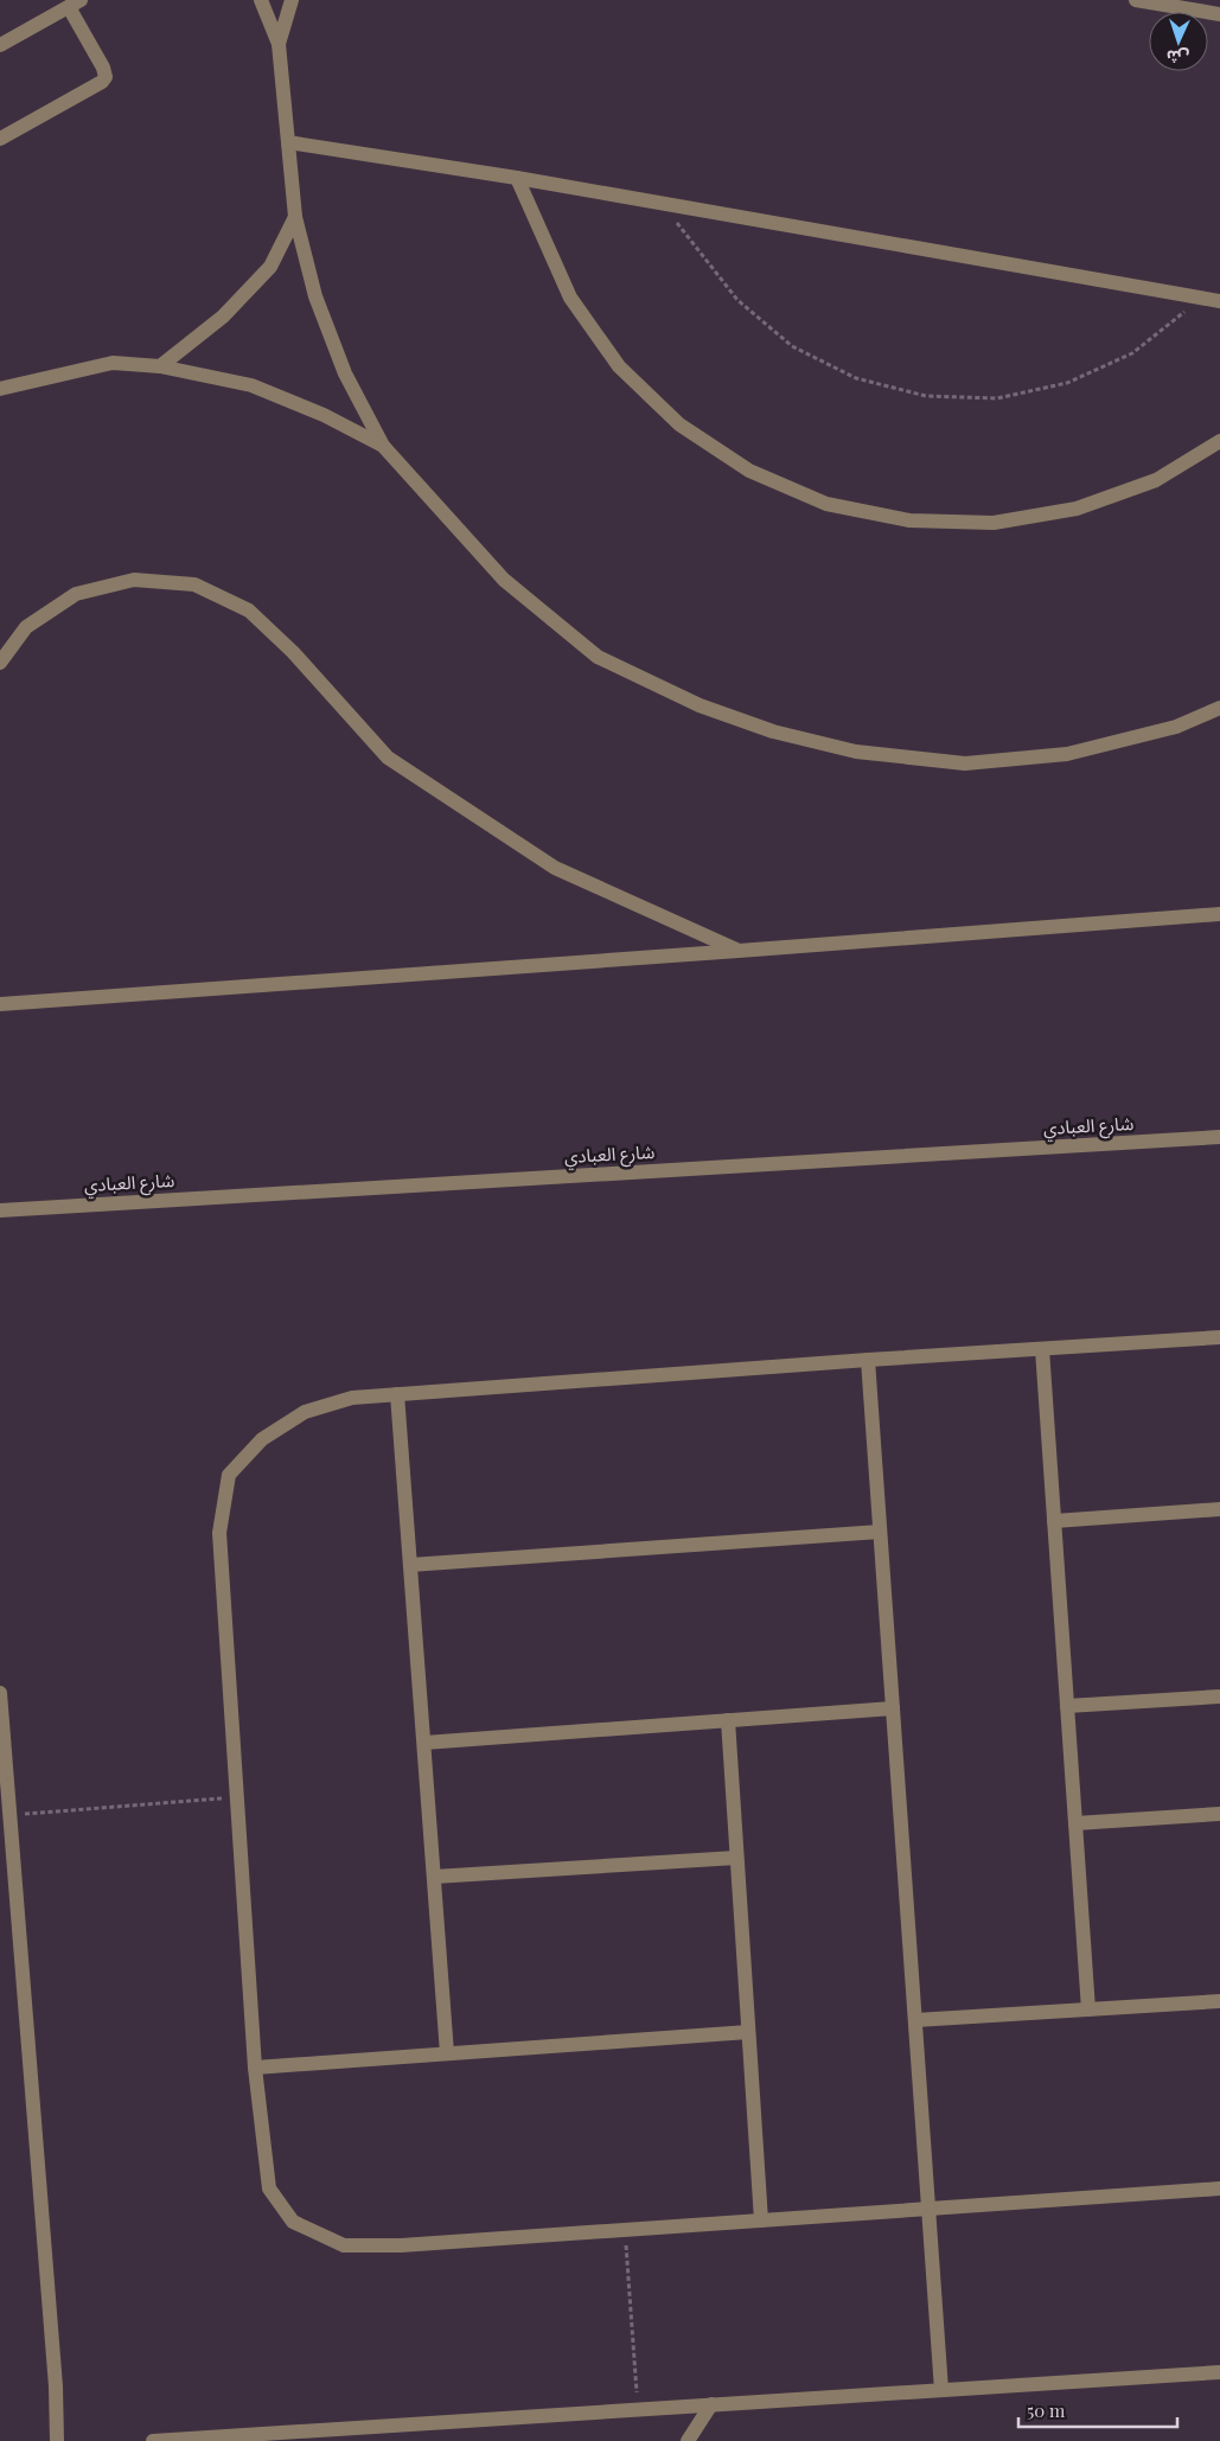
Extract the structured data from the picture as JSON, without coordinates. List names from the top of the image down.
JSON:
{
  "streets": {
    "street": ["شارع العبادي"]
  },
  "scale_bar": "50 m",
  "north": "bottom"
}
